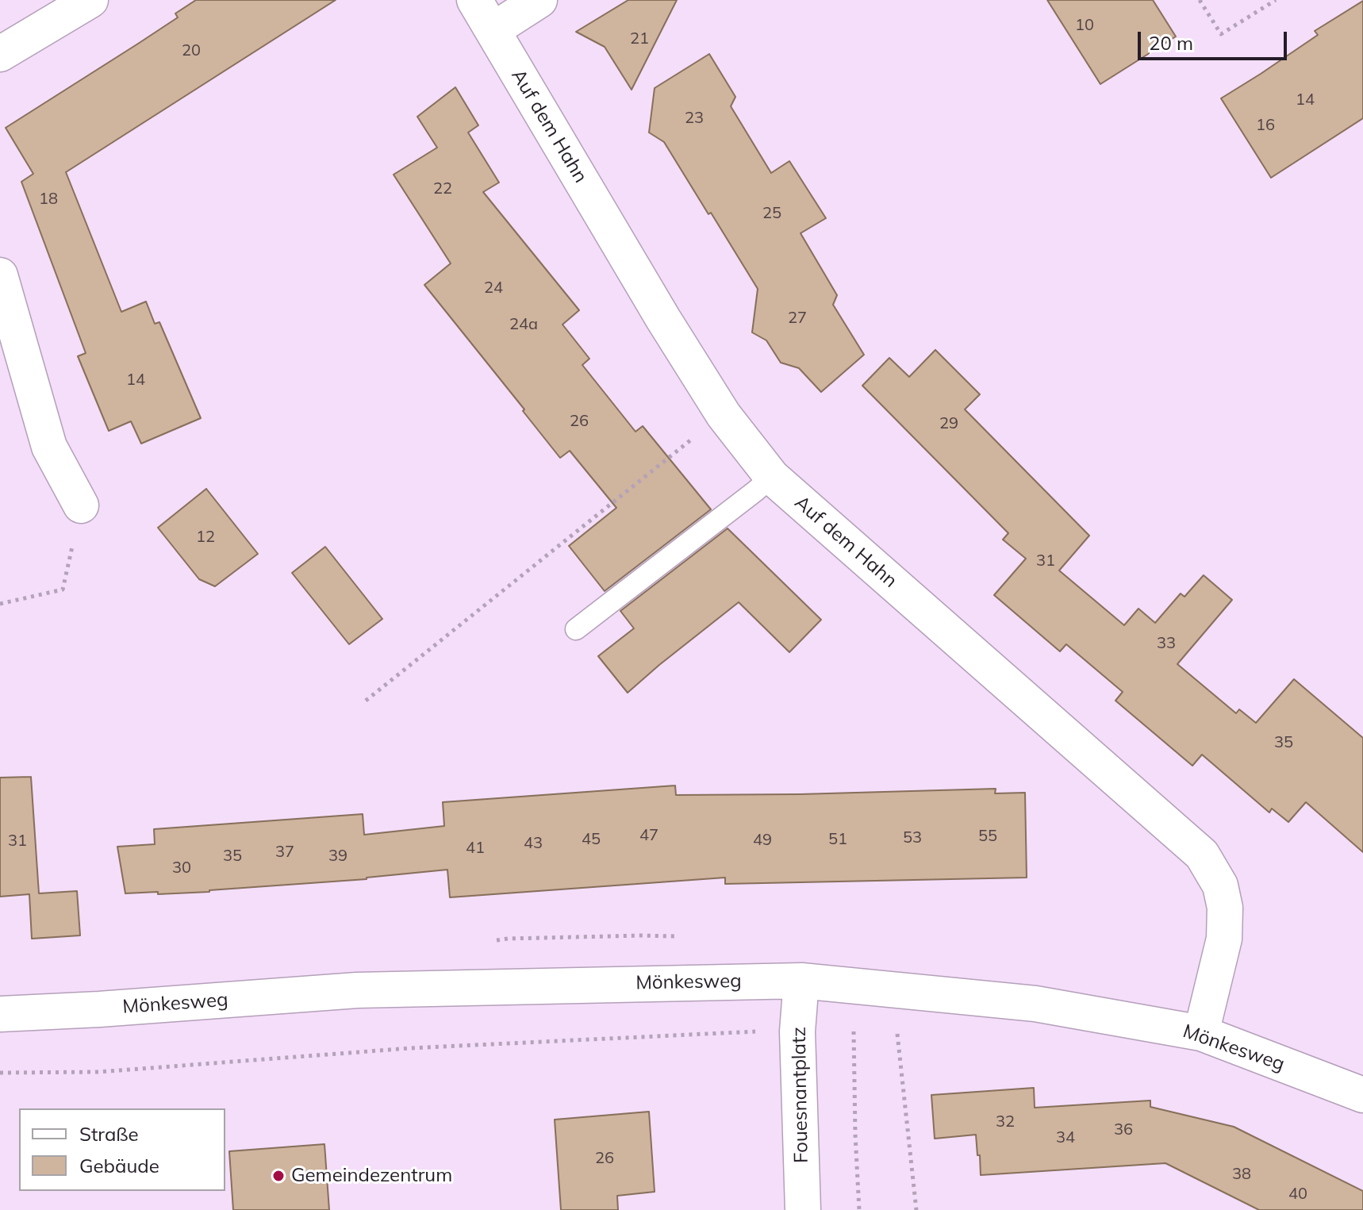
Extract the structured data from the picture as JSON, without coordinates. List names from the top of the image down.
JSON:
{
  "streets": {
    "street": ["Auf dem Hahn", "Mönkesweg", "Fouesnantplatz"]
  },
  "crossings": [
    ["Auf dem Hahn", "Mönkesweg"],
    ["Mönkesweg", "Fouesnantplatz"]
  ],
  "places": ["Gemeindezentrum"],
  "house_numbers": [
    "10",
    "21",
    "20",
    "14",
    "23",
    "16",
    "22",
    "18",
    "25",
    "24",
    "27",
    "24a",
    "14",
    "26",
    "29",
    "12",
    "31",
    "33",
    "35",
    "47",
    "55",
    "53",
    "45",
    "51",
    "49",
    "31",
    "43",
    "41",
    "37",
    "35",
    "39",
    "30",
    "32",
    "36",
    "34",
    "26",
    "38",
    "40"
  ],
  "legend": ["Straße", "Gebäude"],
  "scale_bar": "20 m"
}
